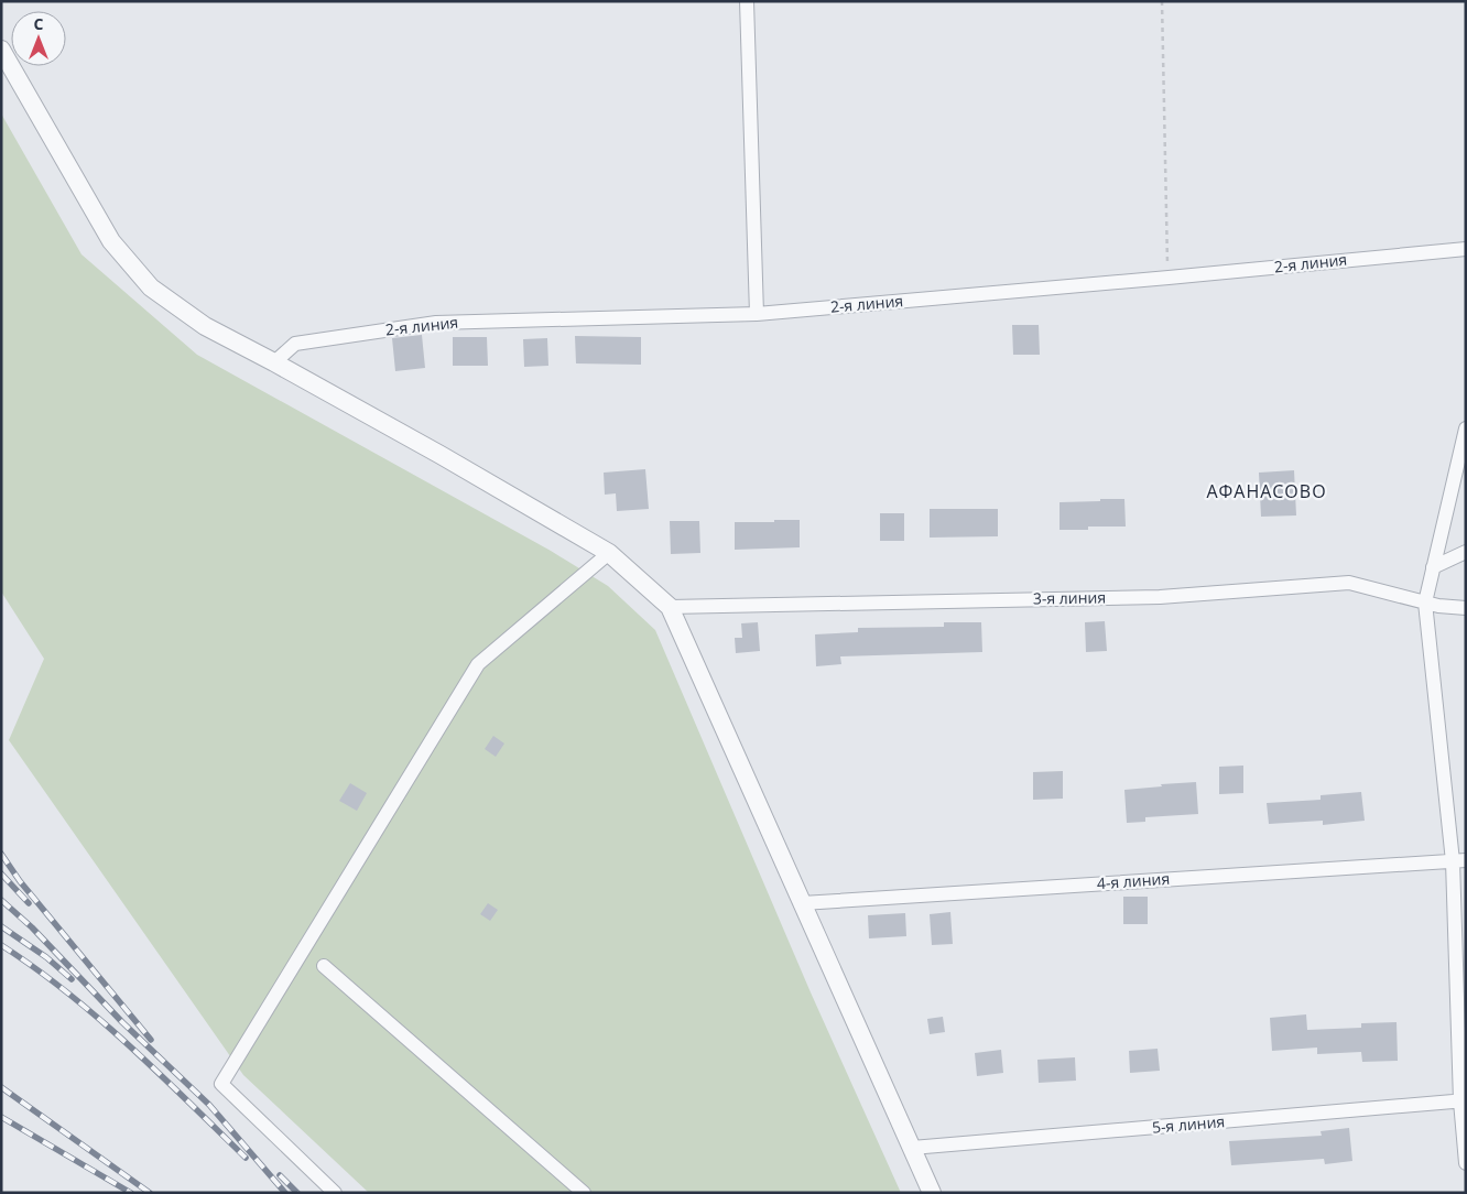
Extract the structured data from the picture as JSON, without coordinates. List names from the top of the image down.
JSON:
{
  "streets": {
    "street": [
      "2-я линия",
      "3-я линия",
      "4-я линия",
      "5-я линия"
    ]
  },
  "districts": ["АФАНАСОВО"],
  "north": "top"
}
